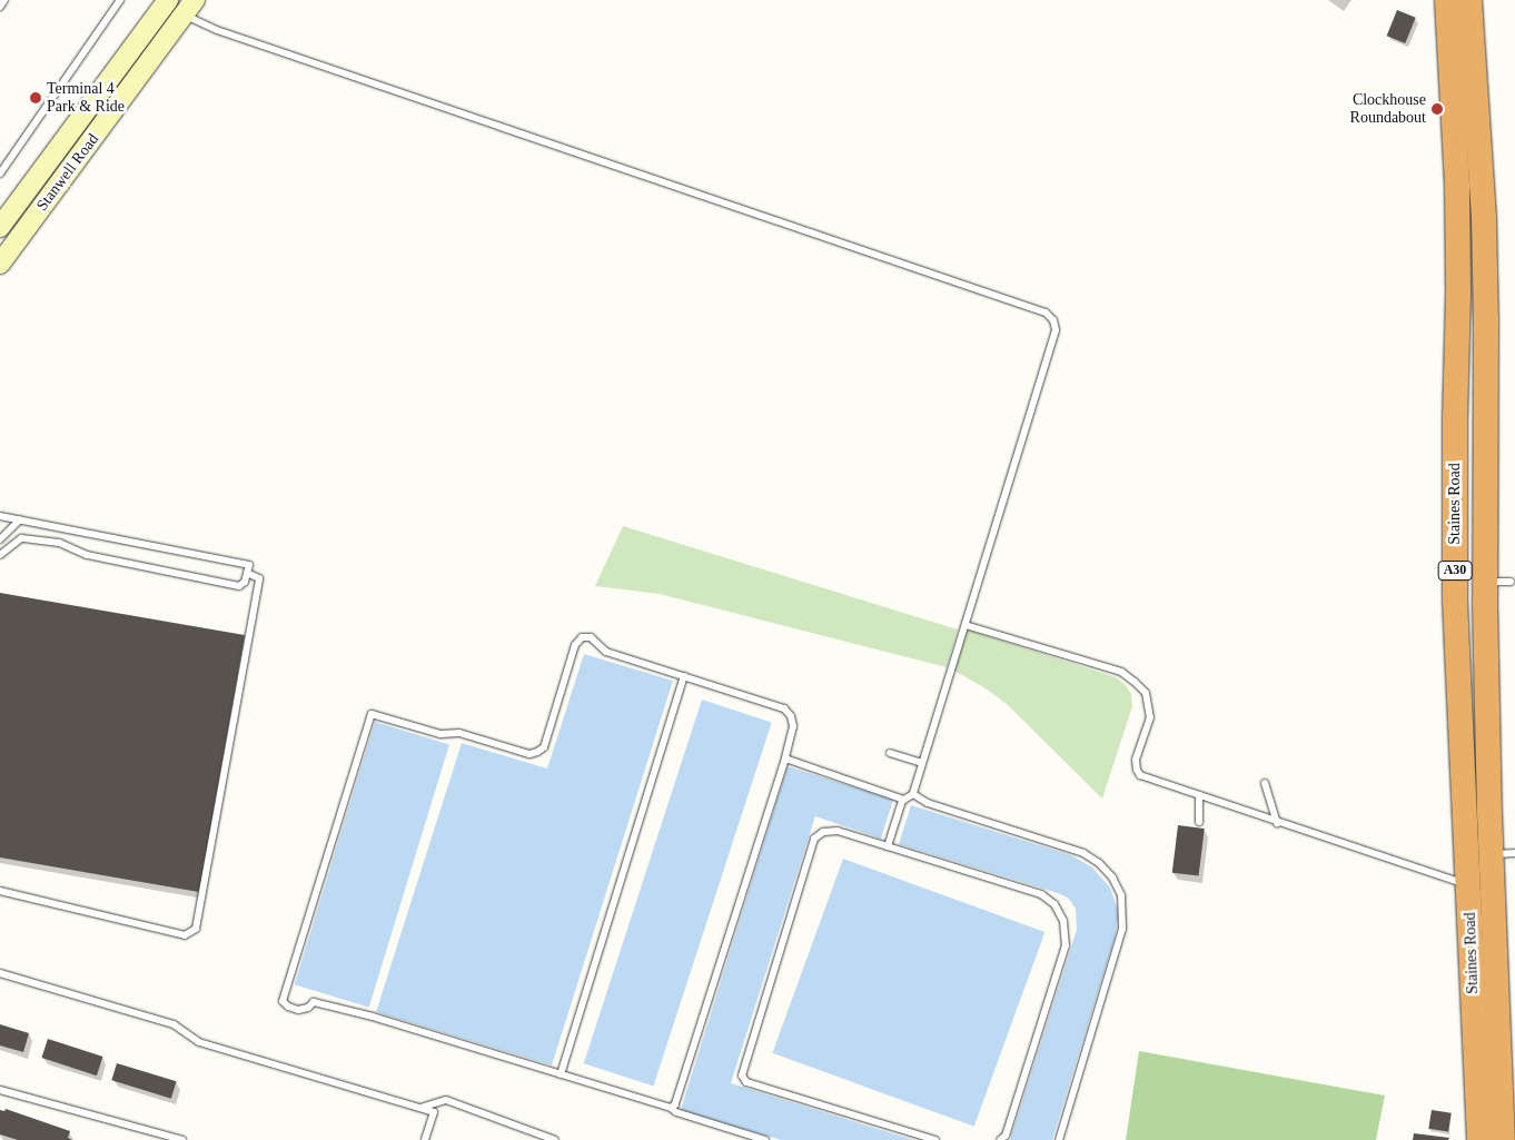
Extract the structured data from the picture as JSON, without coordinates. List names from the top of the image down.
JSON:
{
  "streets": {
    "highway": ["Staines Road", "A30"],
    "street": ["Stanwell Road"]
  },
  "places": ["Terminal 4 Park & Ride", "Clockhouse Roundabout"]
}
